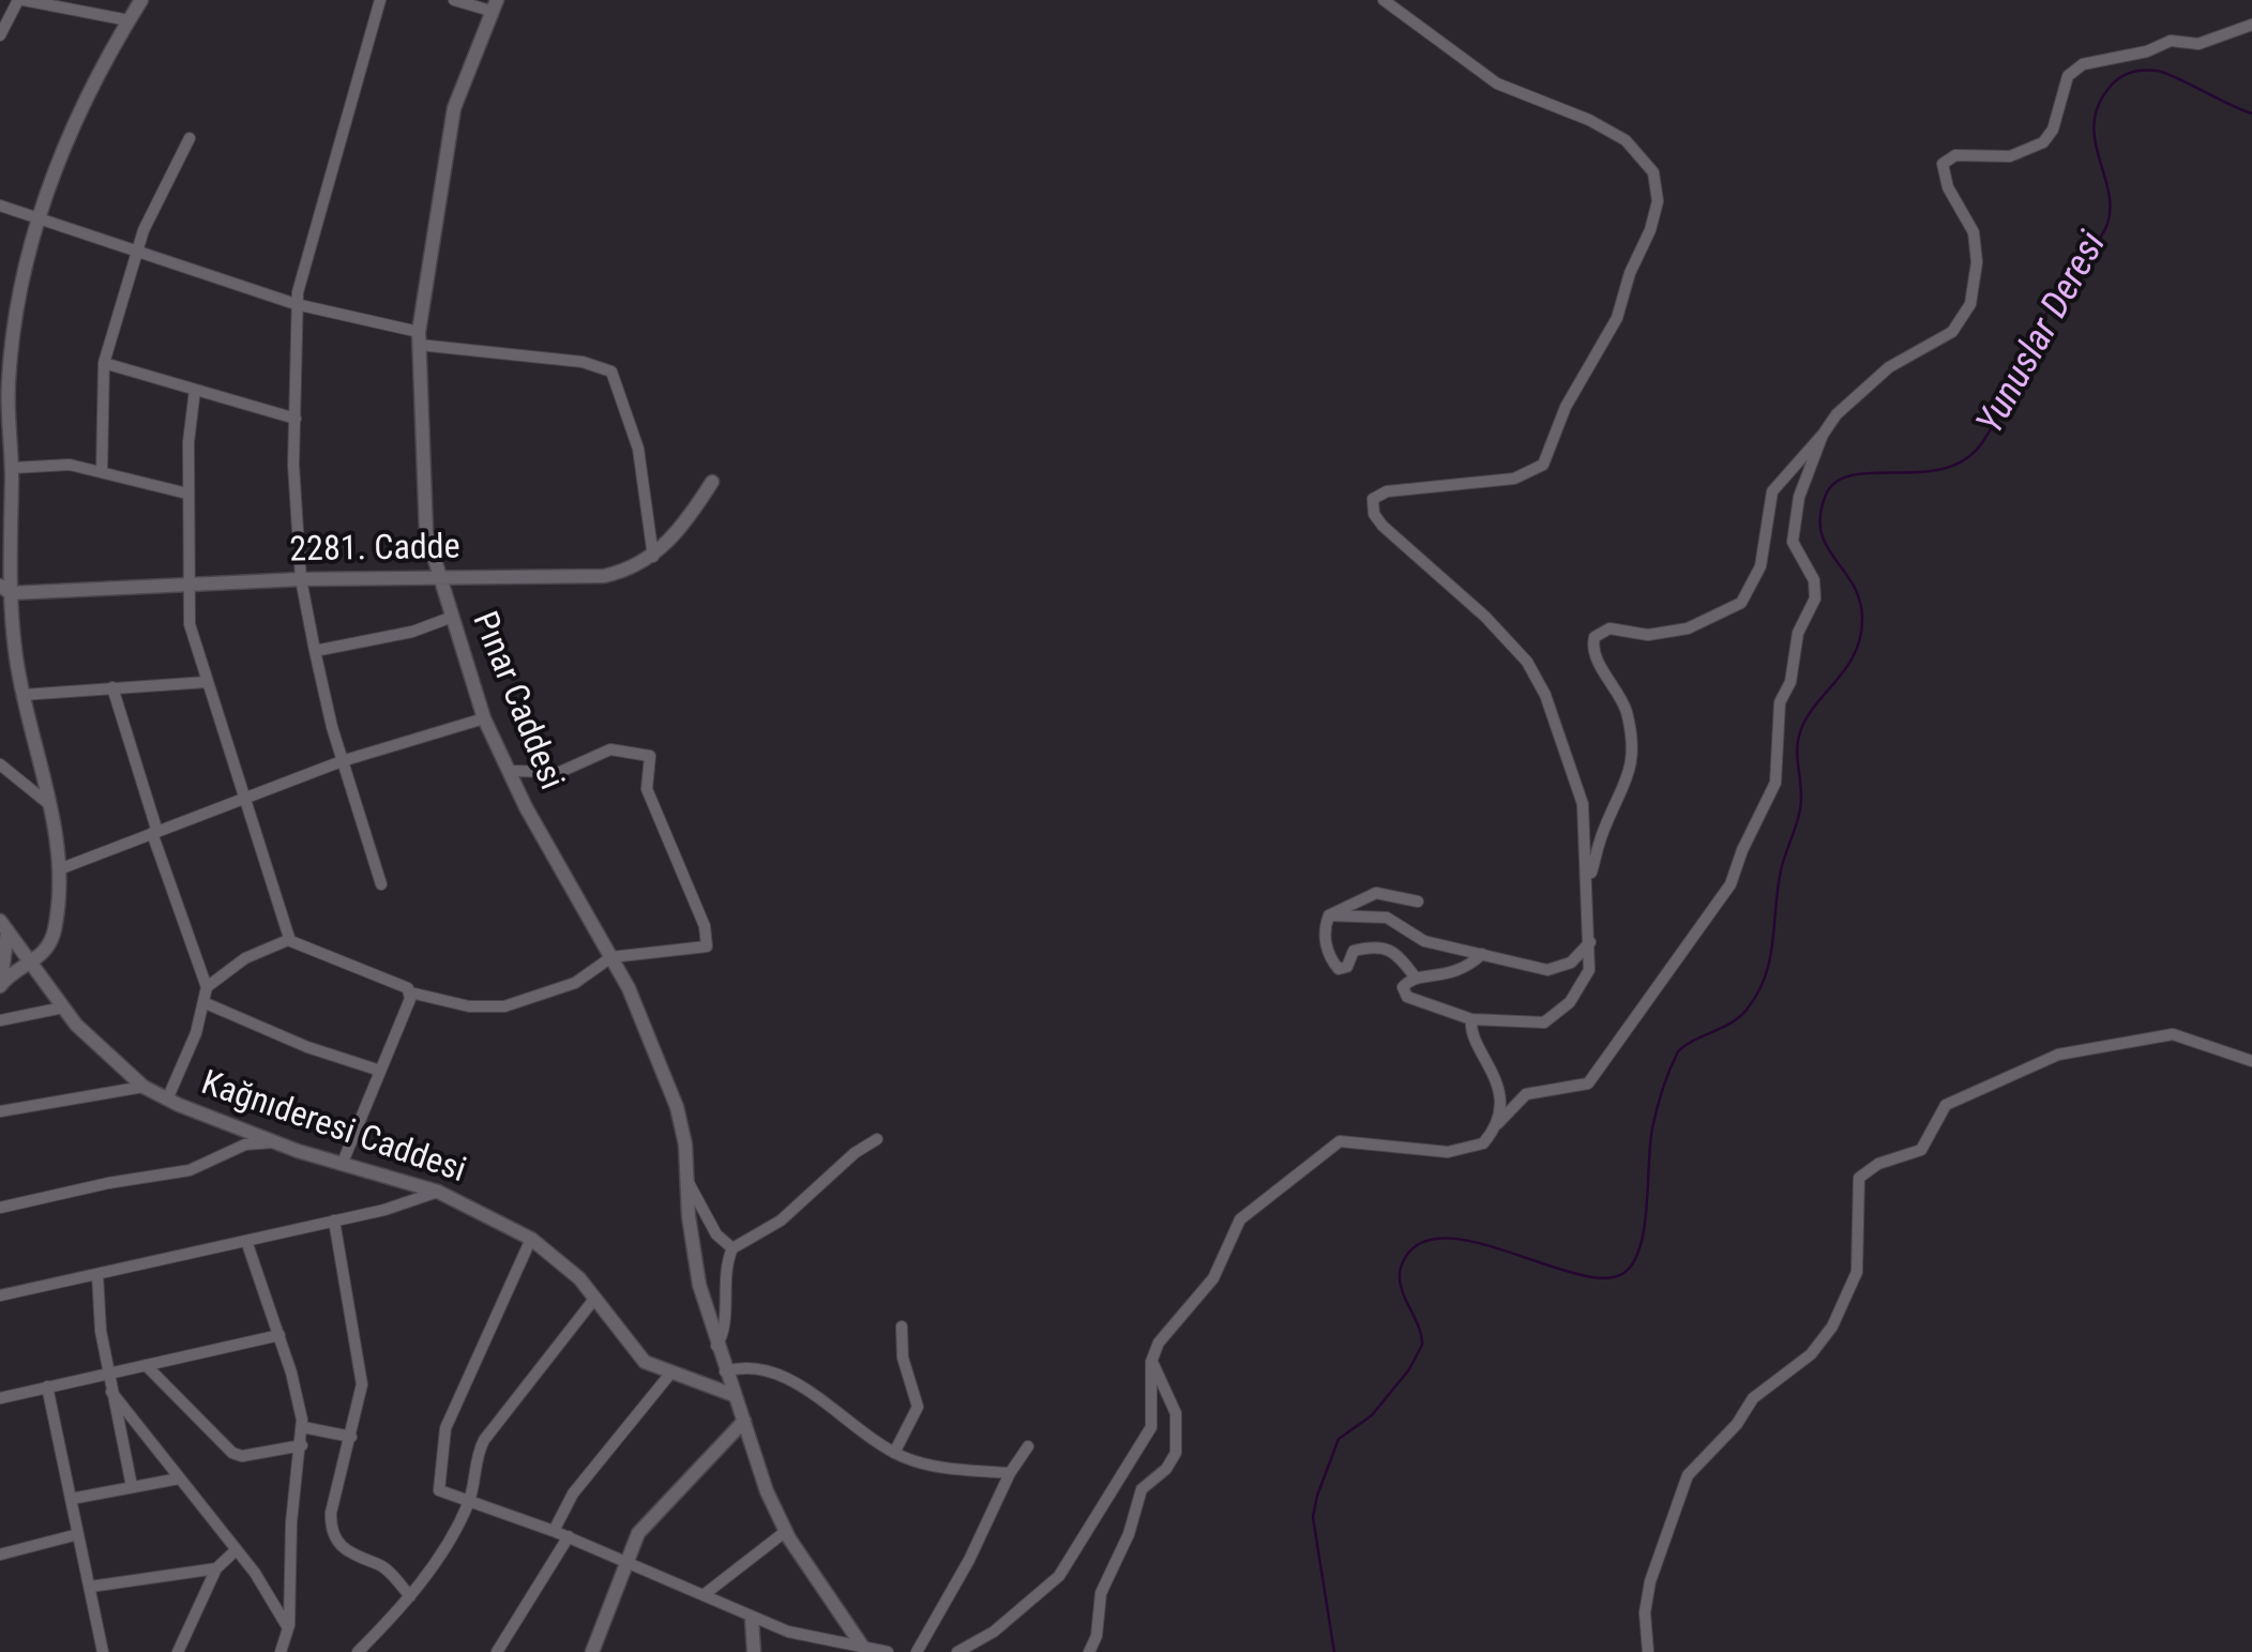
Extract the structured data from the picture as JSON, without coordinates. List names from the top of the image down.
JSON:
{
  "streets": {
    "street": ["2281. Cadde", "Pınar Caddesi", "Kağnıderesi Caddesi"]
  },
  "crossings": [
    ["2281. Cadde", "Pınar Caddesi"],
    ["Pınar Caddesi", "Kağnıderesi Caddesi"]
  ],
  "water": ["Yunuslar Deresi"]
}
